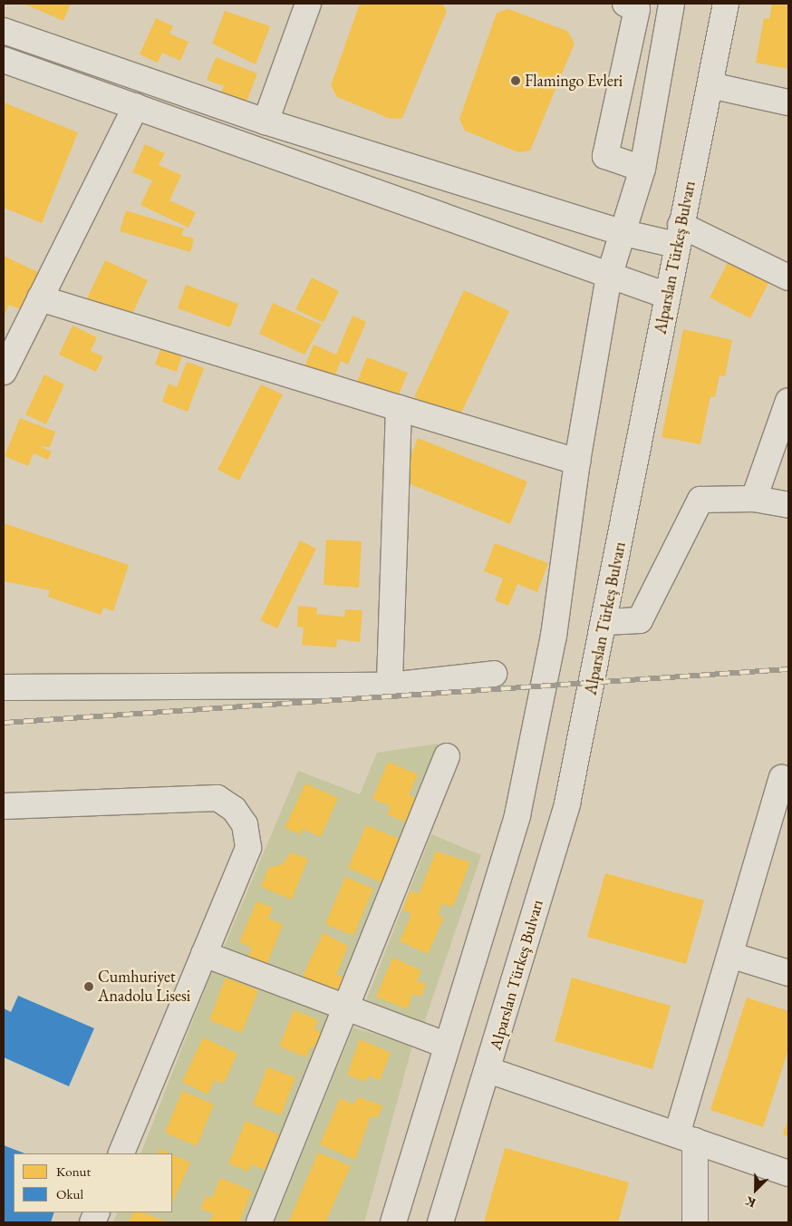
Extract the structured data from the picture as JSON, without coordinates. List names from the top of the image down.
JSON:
{
  "streets": {
    "street": ["Alparslan Türkeş Bulvarı"]
  },
  "places": ["Flamingo Evleri", "Cumhuriyet Anadolu Lisesi"],
  "legend": ["Konut", "Okul"],
  "north": "bottom left"
}
